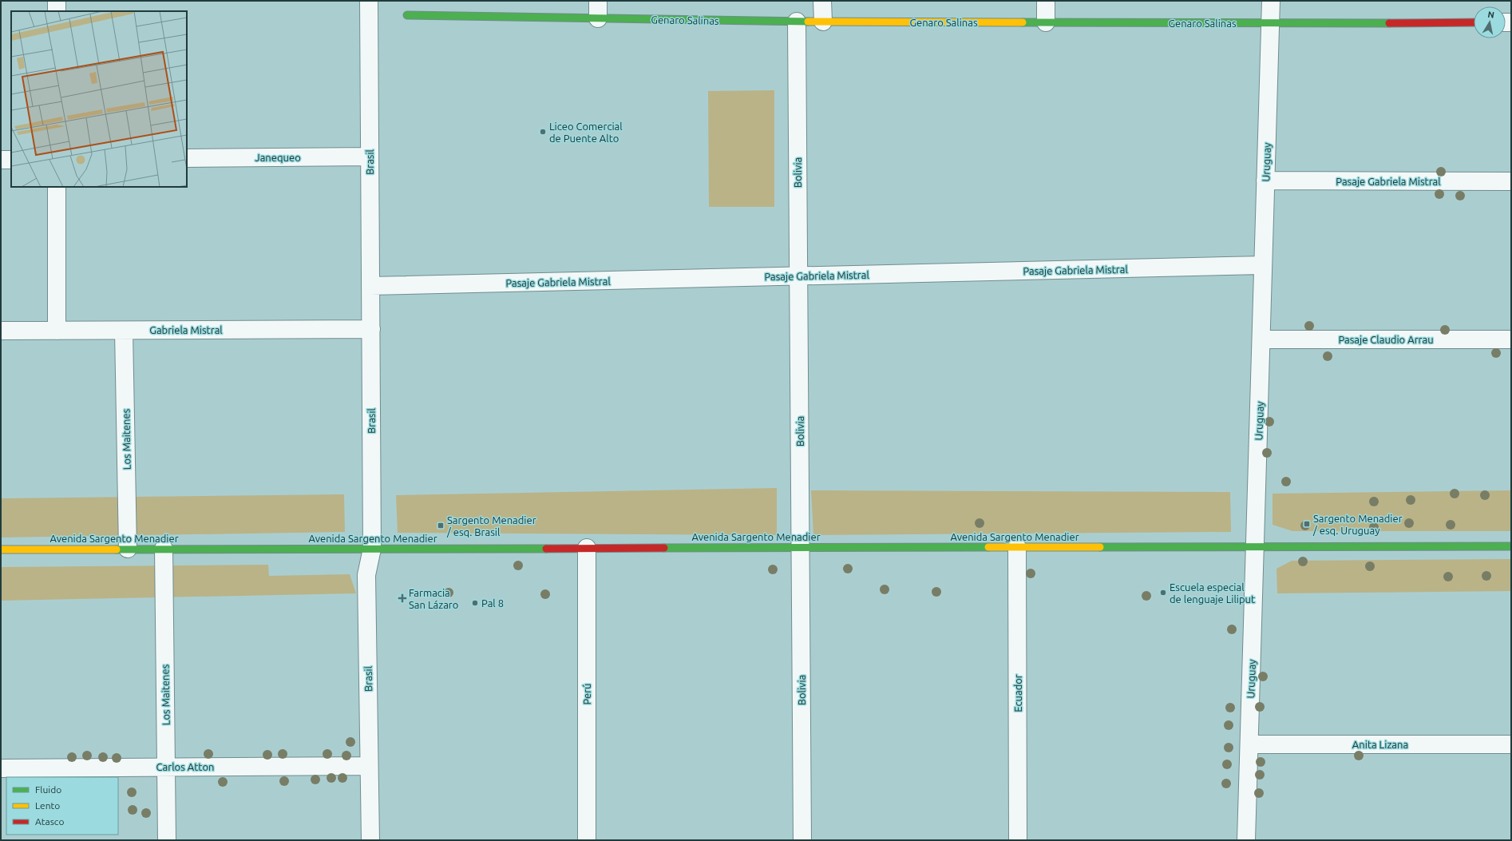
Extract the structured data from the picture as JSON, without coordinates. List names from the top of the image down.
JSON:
{
  "streets": {
    "main road": ["Genaro Salinas", "Avenida Sargento Menadier"],
    "street": [
      "Janequeo",
      "Brasil",
      "Uruguay",
      "Bolivia",
      "Pasaje Gabriela Mistral",
      "Gabriela Mistral",
      "Pasaje Claudio Arrau",
      "Los Maitenes",
      "Ecuador",
      "Perú",
      "Anita Lizana",
      "Carlos Atton"
    ]
  },
  "crossings": [
    ["Genaro Salinas", "Uruguay"],
    ["Genaro Salinas", "Bolivia"],
    ["Janequeo", "Brasil"],
    ["Brasil", "Pasaje Gabriela Mistral"],
    ["Brasil", "Gabriela Mistral"],
    ["Brasil", "Avenida Sargento Menadier"],
    ["Brasil", "Carlos Atton"],
    ["Uruguay", "Pasaje Gabriela Mistral"],
    ["Uruguay", "Pasaje Claudio Arrau"],
    ["Uruguay", "Avenida Sargento Menadier"],
    ["Uruguay", "Anita Lizana"],
    ["Bolivia", "Pasaje Gabriela Mistral"],
    ["Bolivia", "Avenida Sargento Menadier"],
    ["Gabriela Mistral", "Los Maitenes"],
    ["Los Maitenes", "Avenida Sargento Menadier"],
    ["Los Maitenes", "Carlos Atton"],
    ["Avenida Sargento Menadier", "Ecuador"],
    ["Avenida Sargento Menadier", "Perú"]
  ],
  "places": {
    "other": ["Liceo Comercial de Puente Alto", "Escuela especial de lenguaje Liliput", "Pal 8"],
    "transit": ["Sargento Menadier / esq. Uruguay", "Sargento Menadier / esq. Brasil"],
    "health": ["Farmacia San Lázaro"]
  },
  "legend": ["Fluido", "Lento", "Atasco"],
  "north": "top"
}
